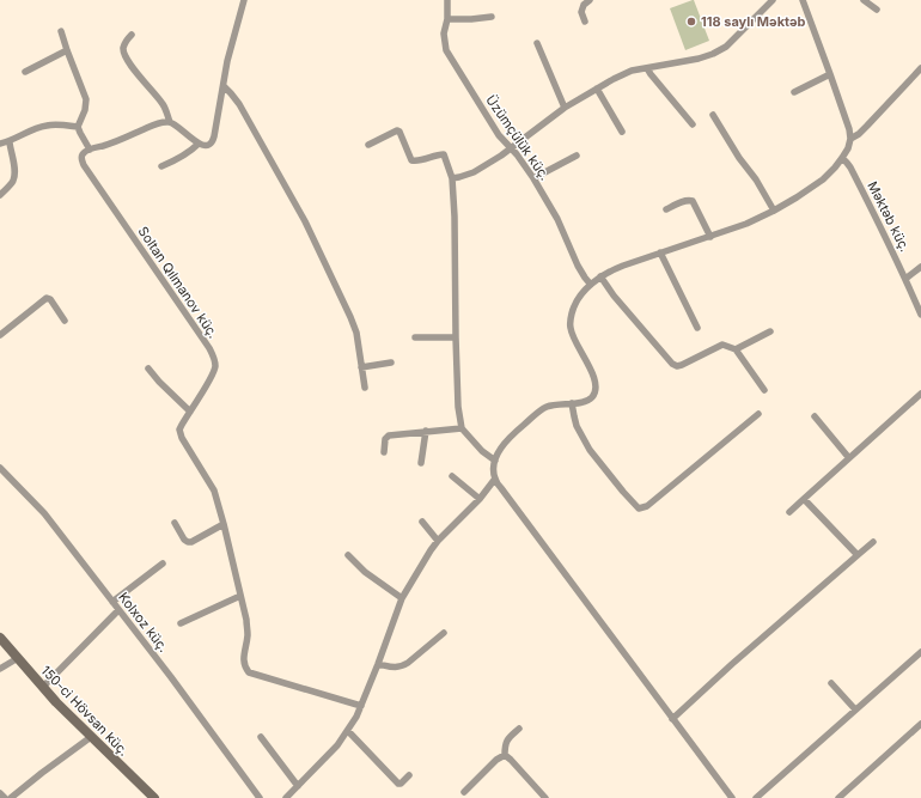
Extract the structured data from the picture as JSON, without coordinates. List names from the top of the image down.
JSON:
{
  "streets": {
    "main road": ["150-ci Hövsan küç."],
    "street": [
      "Üzümçülük küç.",
      "Məktəb küç.",
      "Soltan Qılmanov küç.",
      "Kolxoz küç."
    ]
  },
  "places": ["118 saylı Məktəb"]
}
